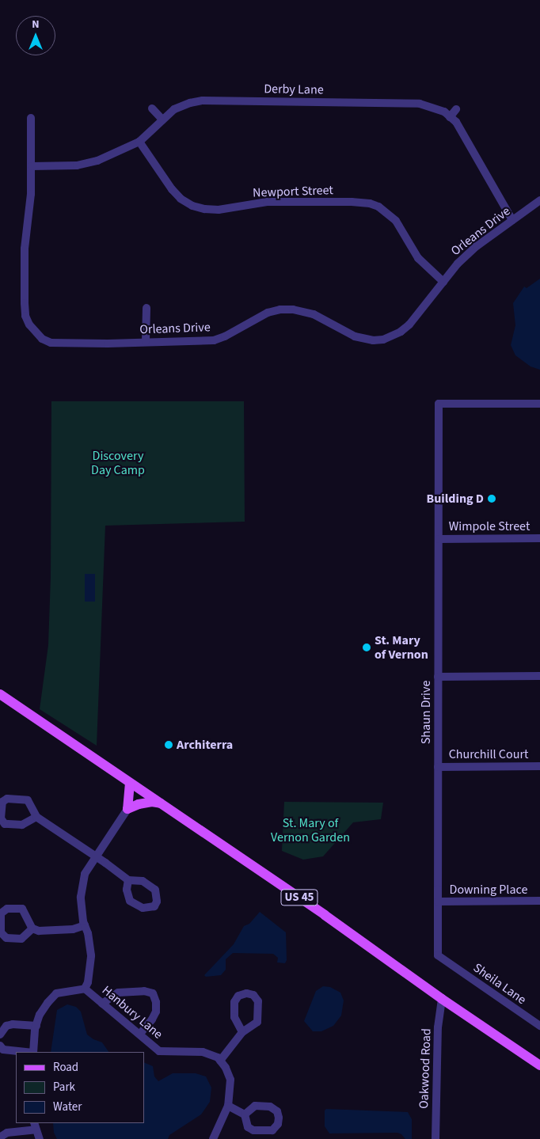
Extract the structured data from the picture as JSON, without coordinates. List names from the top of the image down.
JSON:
{
  "streets": {
    "main road": ["US 45"],
    "street": [
      "Derby Lane",
      "Newport Street",
      "Orleans Drive",
      "Wimpole Street",
      "Shaun Drive",
      "Churchill Court",
      "Downing Place",
      "Sheila Lane",
      "Hanbury Lane",
      "Oakwood Road"
    ]
  },
  "crossings": [
    ["Derby Lane", "Newport Street"],
    ["Derby Lane", "Orleans Drive"],
    ["Newport Street", "Orleans Drive"],
    ["Wimpole Street", "Shaun Drive"],
    ["Shaun Drive", "Churchill Court"],
    ["Shaun Drive", "Downing Place"],
    ["Shaun Drive", "Sheila Lane"],
    ["US 45", "Oakwood Road"]
  ],
  "parks": ["Discovery Day Camp", "St. Mary of Vernon Garden"],
  "places": ["Building D", "St. Mary of Vernon", "Architerra"],
  "legend": ["Road", "Park", "Water"],
  "north": "top"
}
